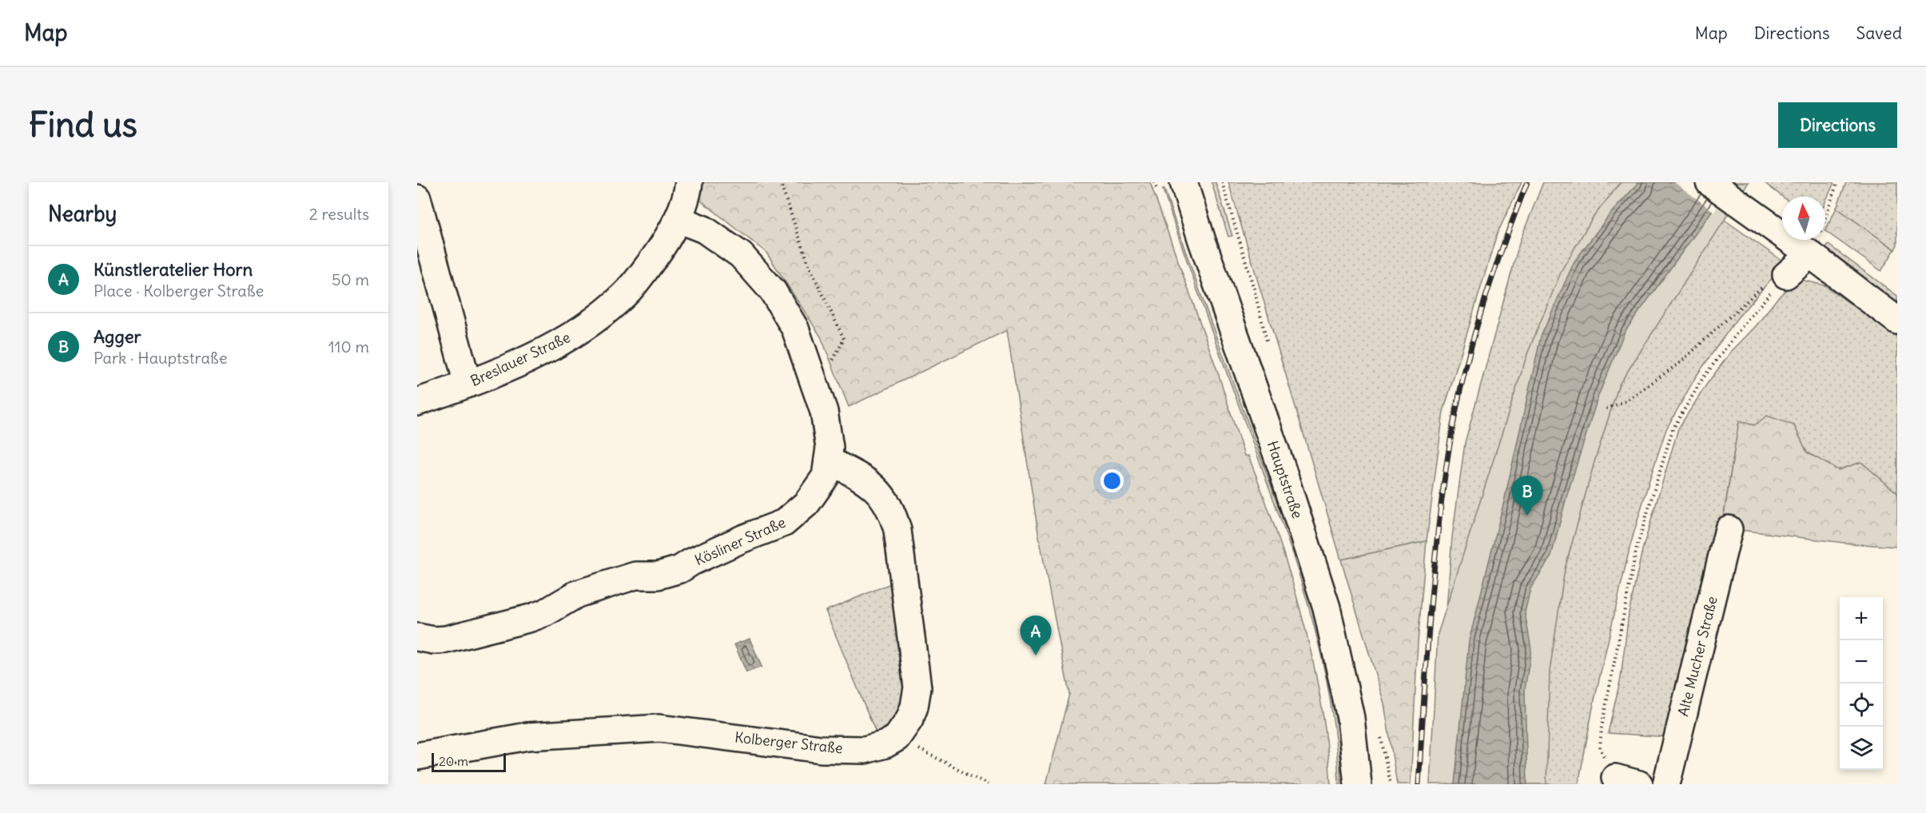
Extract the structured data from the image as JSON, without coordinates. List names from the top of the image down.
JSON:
{
  "streets": {
    "street": [
      "Breslauer Straße",
      "Hauptstraße",
      "Kösliner Straße",
      "Alte Mucher Straße",
      "Kolberger Straße"
    ]
  },
  "crossings": [
    ["Breslauer Straße", "Kösliner Straße"]
  ],
  "scale_bar": "20 m",
  "north": "top",
  "page": {
    "header": "Map",
    "nav": ["Map", "Directions", "Saved"],
    "buttons": "Directions",
    "title": "Find us",
    "heading": ["Nearby", "2 results"],
    "list": [
      {
        "mark": "A",
        "name": "Künstleratelier Horn",
        "note": "Place · Kolberger Straße",
        "value": "50 m"
      },
      {
        "mark": "B",
        "name": "Agger",
        "note": "Park · Hauptstraße",
        "value": "110 m"
      }
    ],
    "pins": ["B", "A"],
    "map_buttons": ["+", "−"],
    "scale": "20 m"
  }
}
